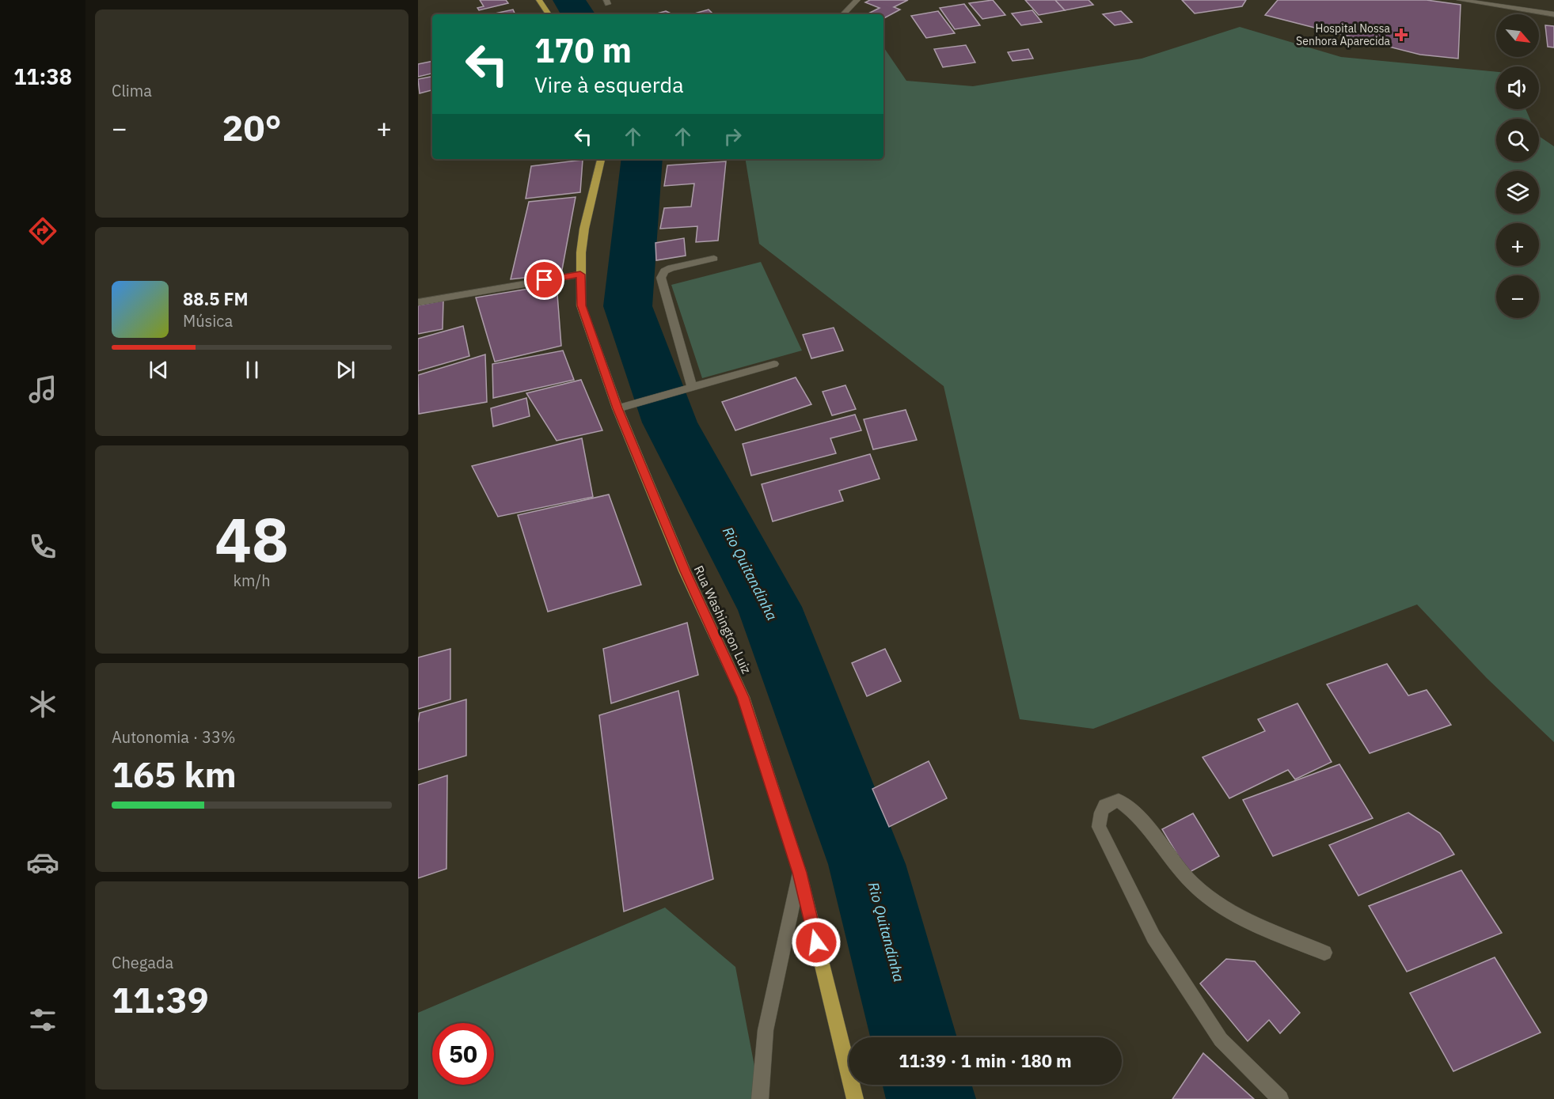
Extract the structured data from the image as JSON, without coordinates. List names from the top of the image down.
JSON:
{
  "streets": {
    "main road": ["Rua Washington Luiz"]
  },
  "water": ["Rio Quitandinha"],
  "places": {
    "health": ["Hospital Nossa Senhora Aparecida"]
  },
  "north": "bottom right",
  "page": {
    "tabs": "11:38",
    "tile": [
      "Clima",
      ["48", "km/h"],
      ["Autonomia · 33%", "165 km"],
      ["Chegada", "11:39"]
    ],
    "map_buttons": ["+", "−"],
    "turn": ["170 m", "Vire à esquerda"],
    "heat": ["−", "20°", "+"],
    "song": ["88.5 FM", "Música"],
    "limit": "50",
    "trip": "11:39 · 1 min · 180 m"
  }
}
